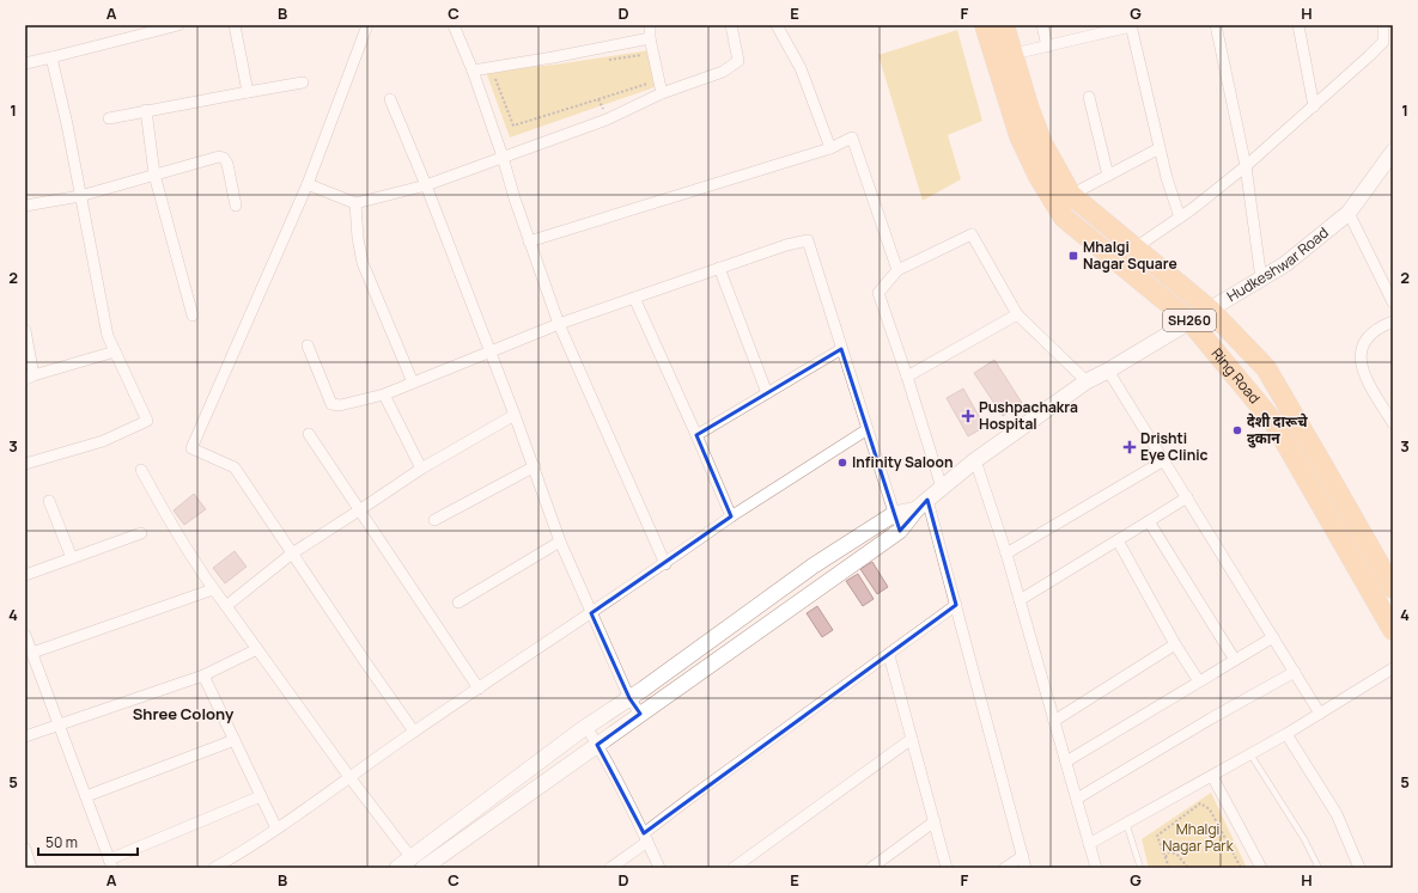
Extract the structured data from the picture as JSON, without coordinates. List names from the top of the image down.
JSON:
{
  "streets": {
    "highway": ["SH260", "Ring Road"],
    "main road": ["Hudkeshwar Road"]
  },
  "crossings": [
    ["Hudkeshwar Road", "Ring Road"]
  ],
  "districts": ["Shree Colony"],
  "parks": ["Mhalgi Nagar Park"],
  "places": {
    "transit": ["Mhalgi Nagar Square"],
    "health": ["Pushpachakra Hospital", "Drishti Eye Clinic"],
    "other": ["देशी दारूचे दुकान", "Infinity Saloon"]
  },
  "scale_bar": "50 m",
  "grid": {
    "columns": [
      "A",
      "B",
      "C",
      "D",
      "E",
      "F",
      "G",
      "H"
    ],
    "rows": [
      "1",
      "2",
      "3",
      "4",
      "5"
    ]
  }
}
